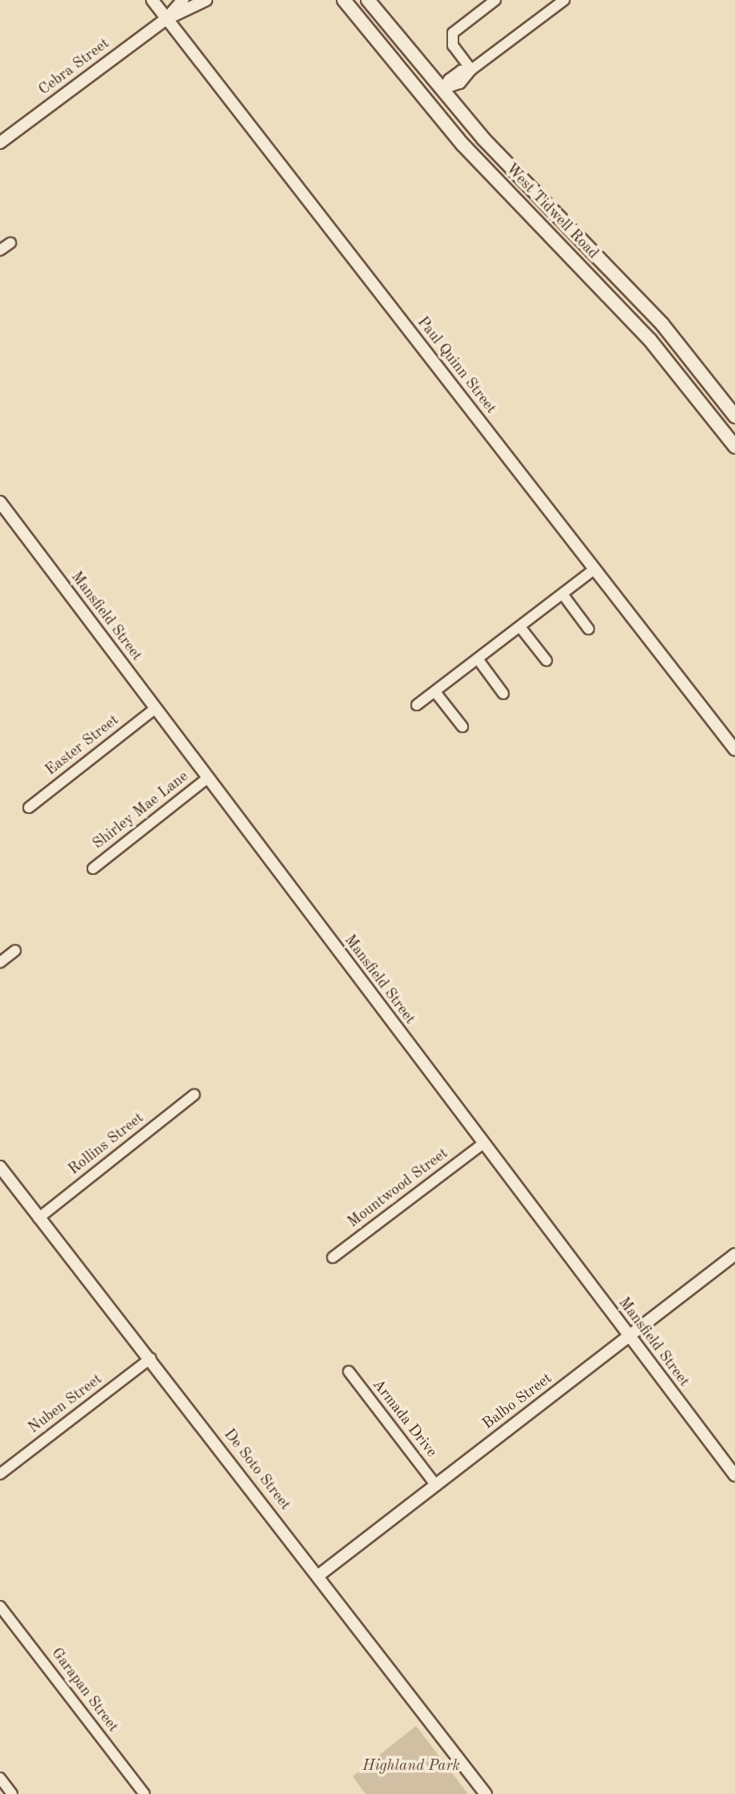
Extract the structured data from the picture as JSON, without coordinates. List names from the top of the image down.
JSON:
{
  "streets": {
    "main road": ["West Tidwell Road"],
    "street": [
      "Cebra Street",
      "Paul Quinn Street",
      "Mansfield Street",
      "Easter Street",
      "Shirley Mae Lane",
      "Rollins Street",
      "Mountwood Street",
      "Balbo Street",
      "Nuben Street",
      "Armada Drive",
      "De Soto Street",
      "Garapan Street"
    ]
  },
  "crossings": [
    ["Cebra Street", "Paul Quinn Street"],
    ["Mansfield Street", "Easter Street"],
    ["Mansfield Street", "Shirley Mae Lane"],
    ["Mansfield Street", "Mountwood Street"],
    ["Mansfield Street", "Balbo Street"],
    ["Rollins Street", "De Soto Street"],
    ["Balbo Street", "Armada Drive"],
    ["Balbo Street", "De Soto Street"],
    ["Nuben Street", "De Soto Street"]
  ],
  "parks": ["Highland Park"]
}
